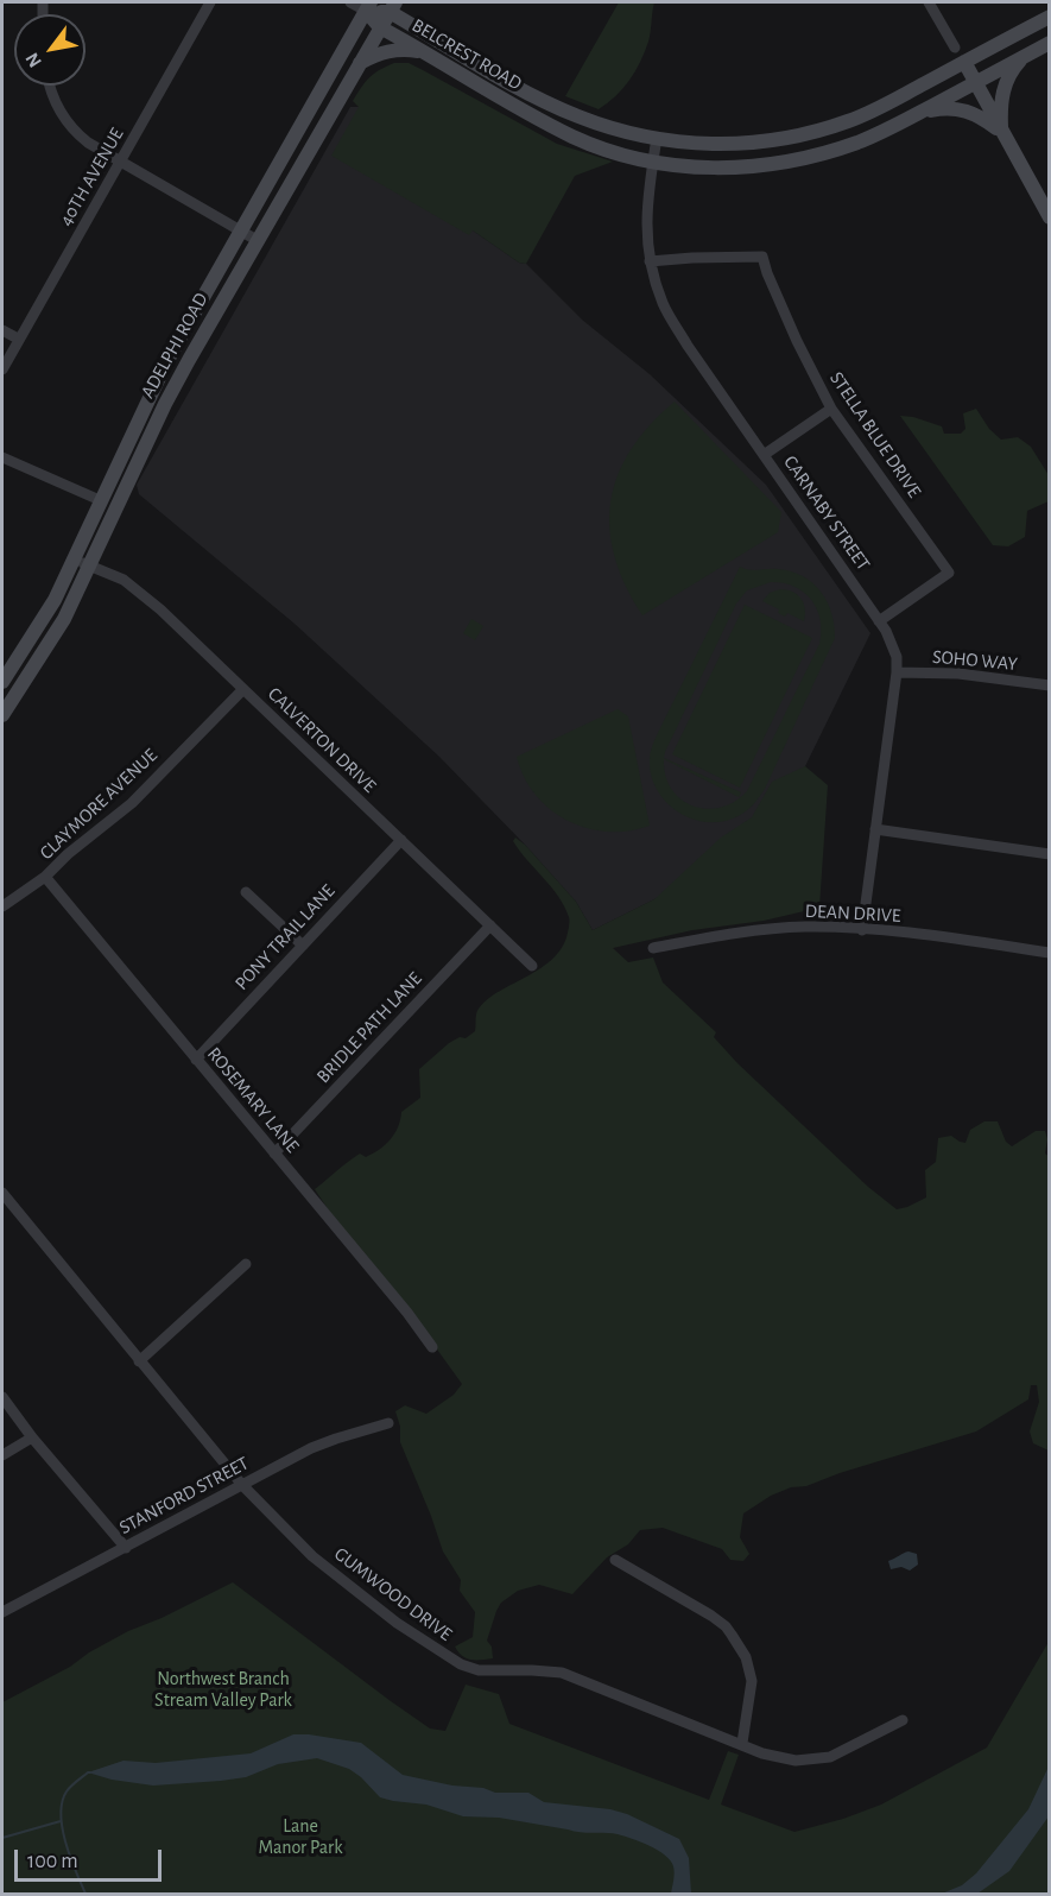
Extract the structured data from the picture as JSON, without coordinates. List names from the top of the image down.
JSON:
{
  "streets": {
    "main road": ["BELCREST ROAD", "ADELPHI ROAD"],
    "street": [
      "40TH AVENUE",
      "STELLA BLUE DRIVE",
      "CARNABY STREET",
      "SOHO WAY",
      "CALVERTON DRIVE",
      "CLAYMORE AVENUE",
      "DEAN DRIVE",
      "PONY TRAIL LANE",
      "BRIDLE PATH LANE",
      "ROSEMARY LANE",
      "STANFORD STREET",
      "GUMWOOD DRIVE"
    ]
  },
  "crossings": [
    ["BELCREST ROAD", "ADELPHI ROAD"],
    ["BELCREST ROAD", "CARNABY STREET"],
    ["ADELPHI ROAD", "CALVERTON DRIVE"],
    ["STELLA BLUE DRIVE", "CARNABY STREET"],
    ["CARNABY STREET", "SOHO WAY"],
    ["CARNABY STREET", "DEAN DRIVE"],
    ["CALVERTON DRIVE", "CLAYMORE AVENUE"],
    ["CALVERTON DRIVE", "PONY TRAIL LANE"],
    ["CALVERTON DRIVE", "BRIDLE PATH LANE"],
    ["CLAYMORE AVENUE", "ROSEMARY LANE"],
    ["PONY TRAIL LANE", "ROSEMARY LANE"],
    ["BRIDLE PATH LANE", "ROSEMARY LANE"],
    ["STANFORD STREET", "GUMWOOD DRIVE"]
  ],
  "parks": ["Northwest Branch Stream Valley Park", "Lane Manor Park"],
  "scale_bar": "100 m",
  "north": "bottom left"
}
